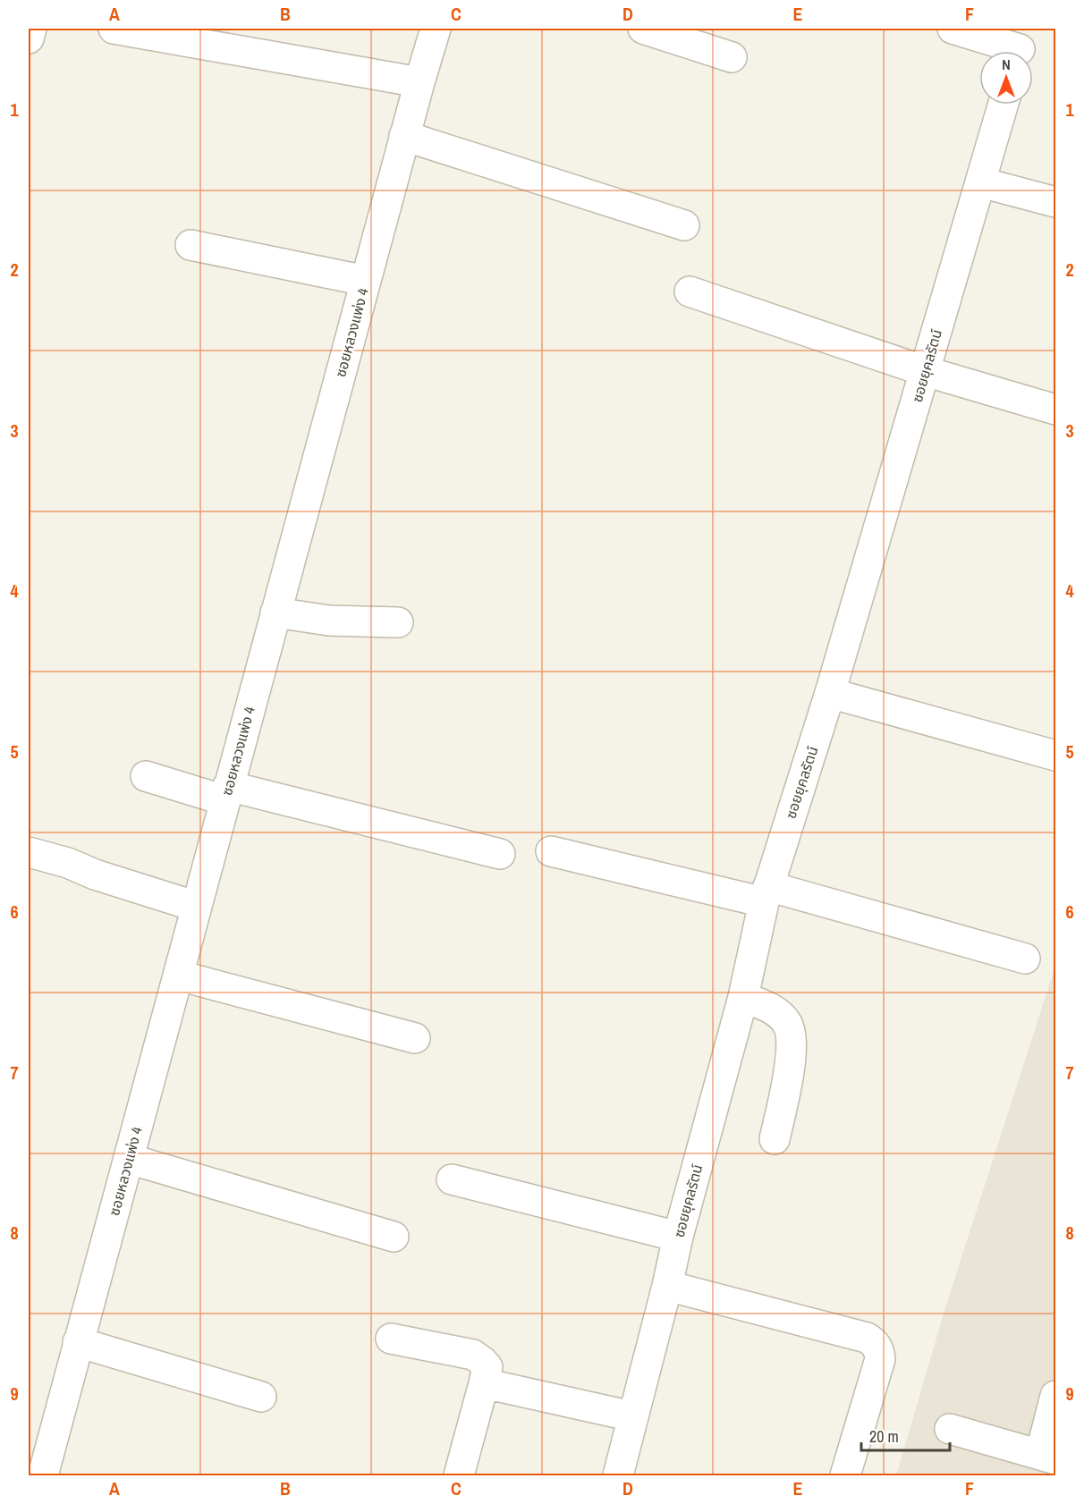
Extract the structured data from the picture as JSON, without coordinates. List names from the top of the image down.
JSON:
{
  "streets": {
    "street": ["ซอยหลวงแพ่ง 4", "ซอยยุคลรัตน์"]
  },
  "scale_bar": "20 m",
  "north": "top",
  "grid": {
    "columns": [
      "A",
      "B",
      "C",
      "D",
      "E",
      "F"
    ],
    "rows": [
      "1",
      "2",
      "3",
      "4",
      "5",
      "6",
      "7",
      "8",
      "9"
    ]
  }
}
